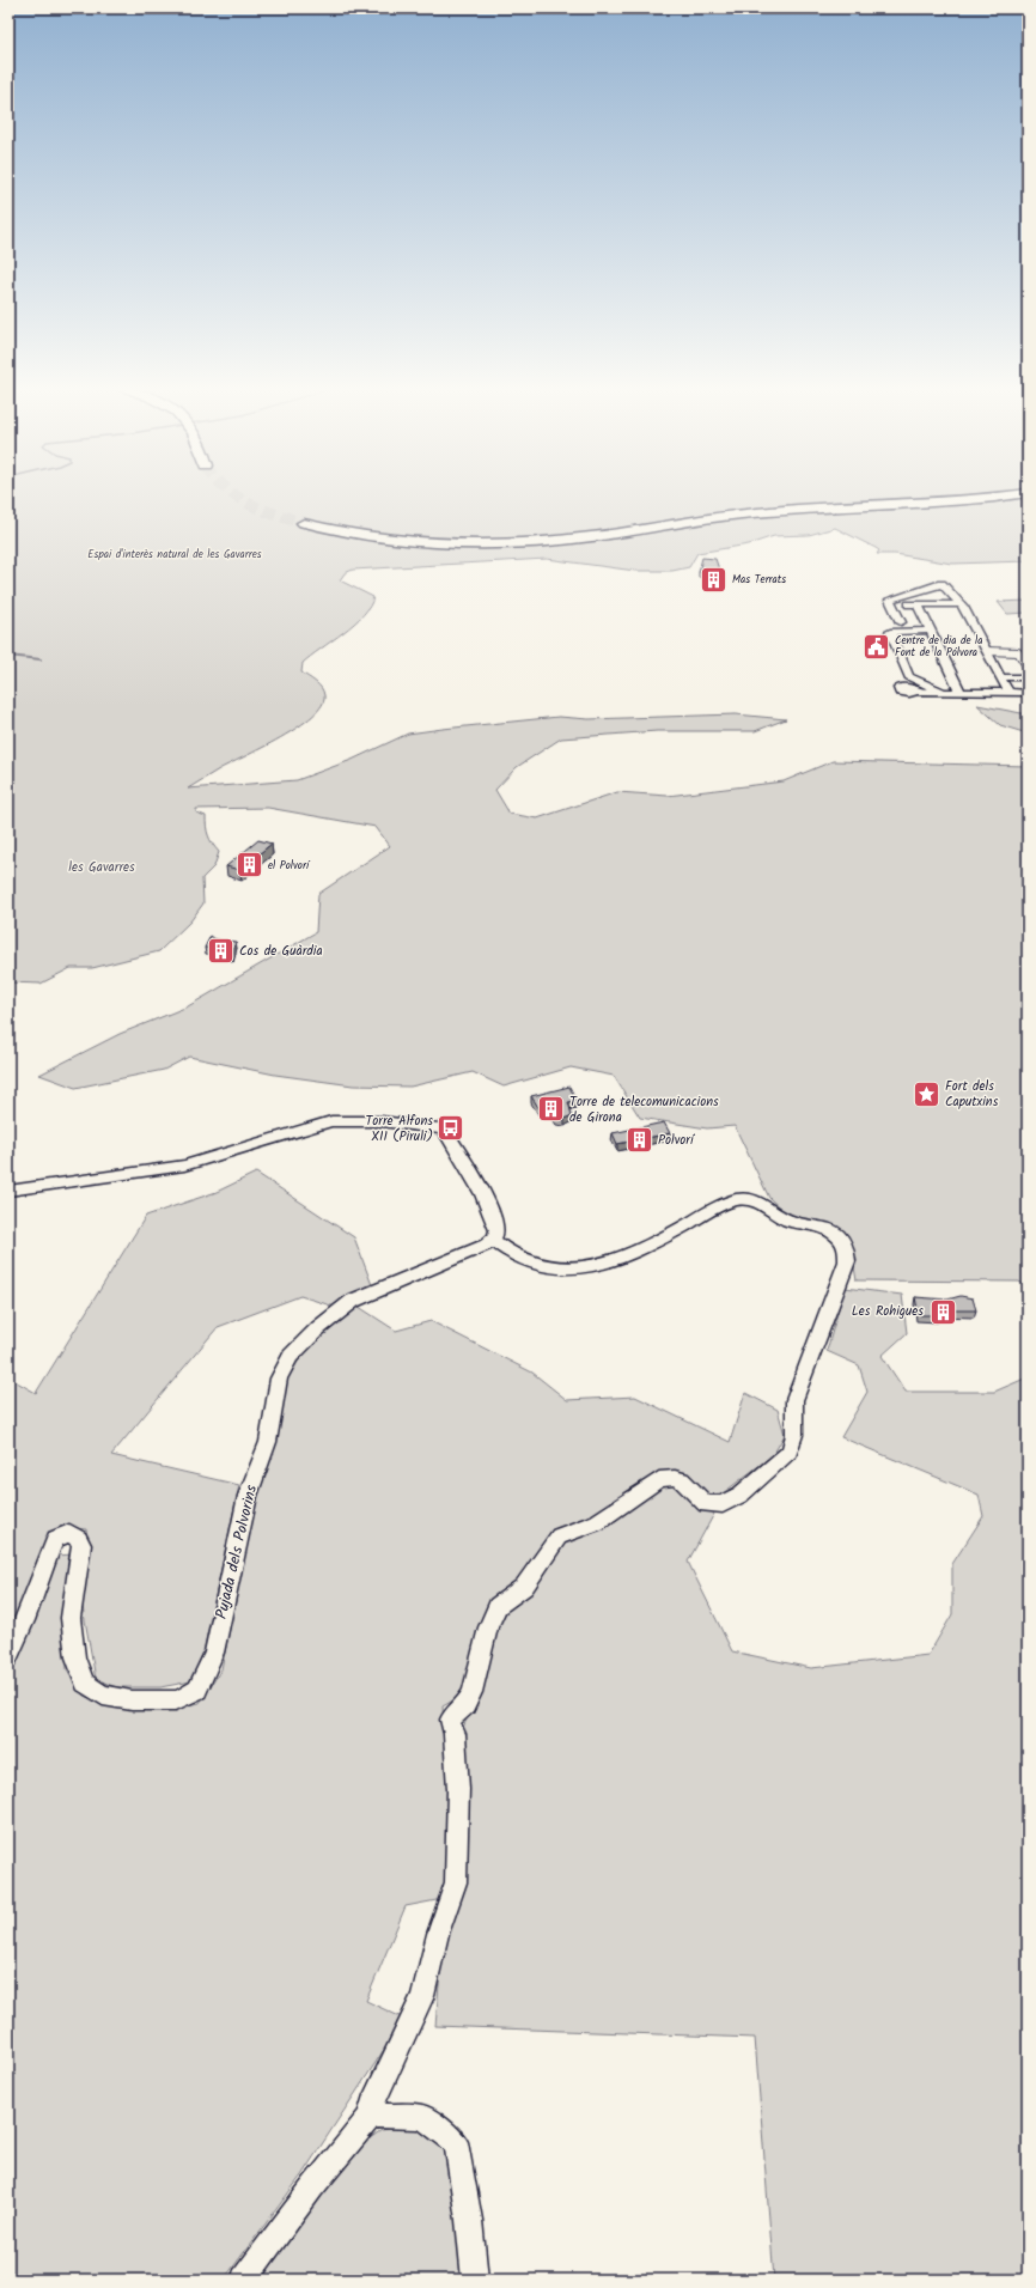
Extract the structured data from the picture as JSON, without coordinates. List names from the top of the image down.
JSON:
{
  "streets": {
    "street": ["Pujada dels Polvorins"]
  },
  "parks": ["Espai d'interès natural de les Gavarres", "les Gavarres"],
  "places": {
    "building": [
      "Mas Terrats",
      "el Polvorí",
      "Cos de Guàrdia",
      "Torre de telecomunicacions de Girona",
      "Polvorí",
      "Les Rohigues"
    ],
    "public building": ["Centre de dia de la Font de la Pólvora"],
    "place": ["Fort dels Caputxins"],
    "bus stop": ["Torre Alfons XII (Piruli)"]
  }
}
